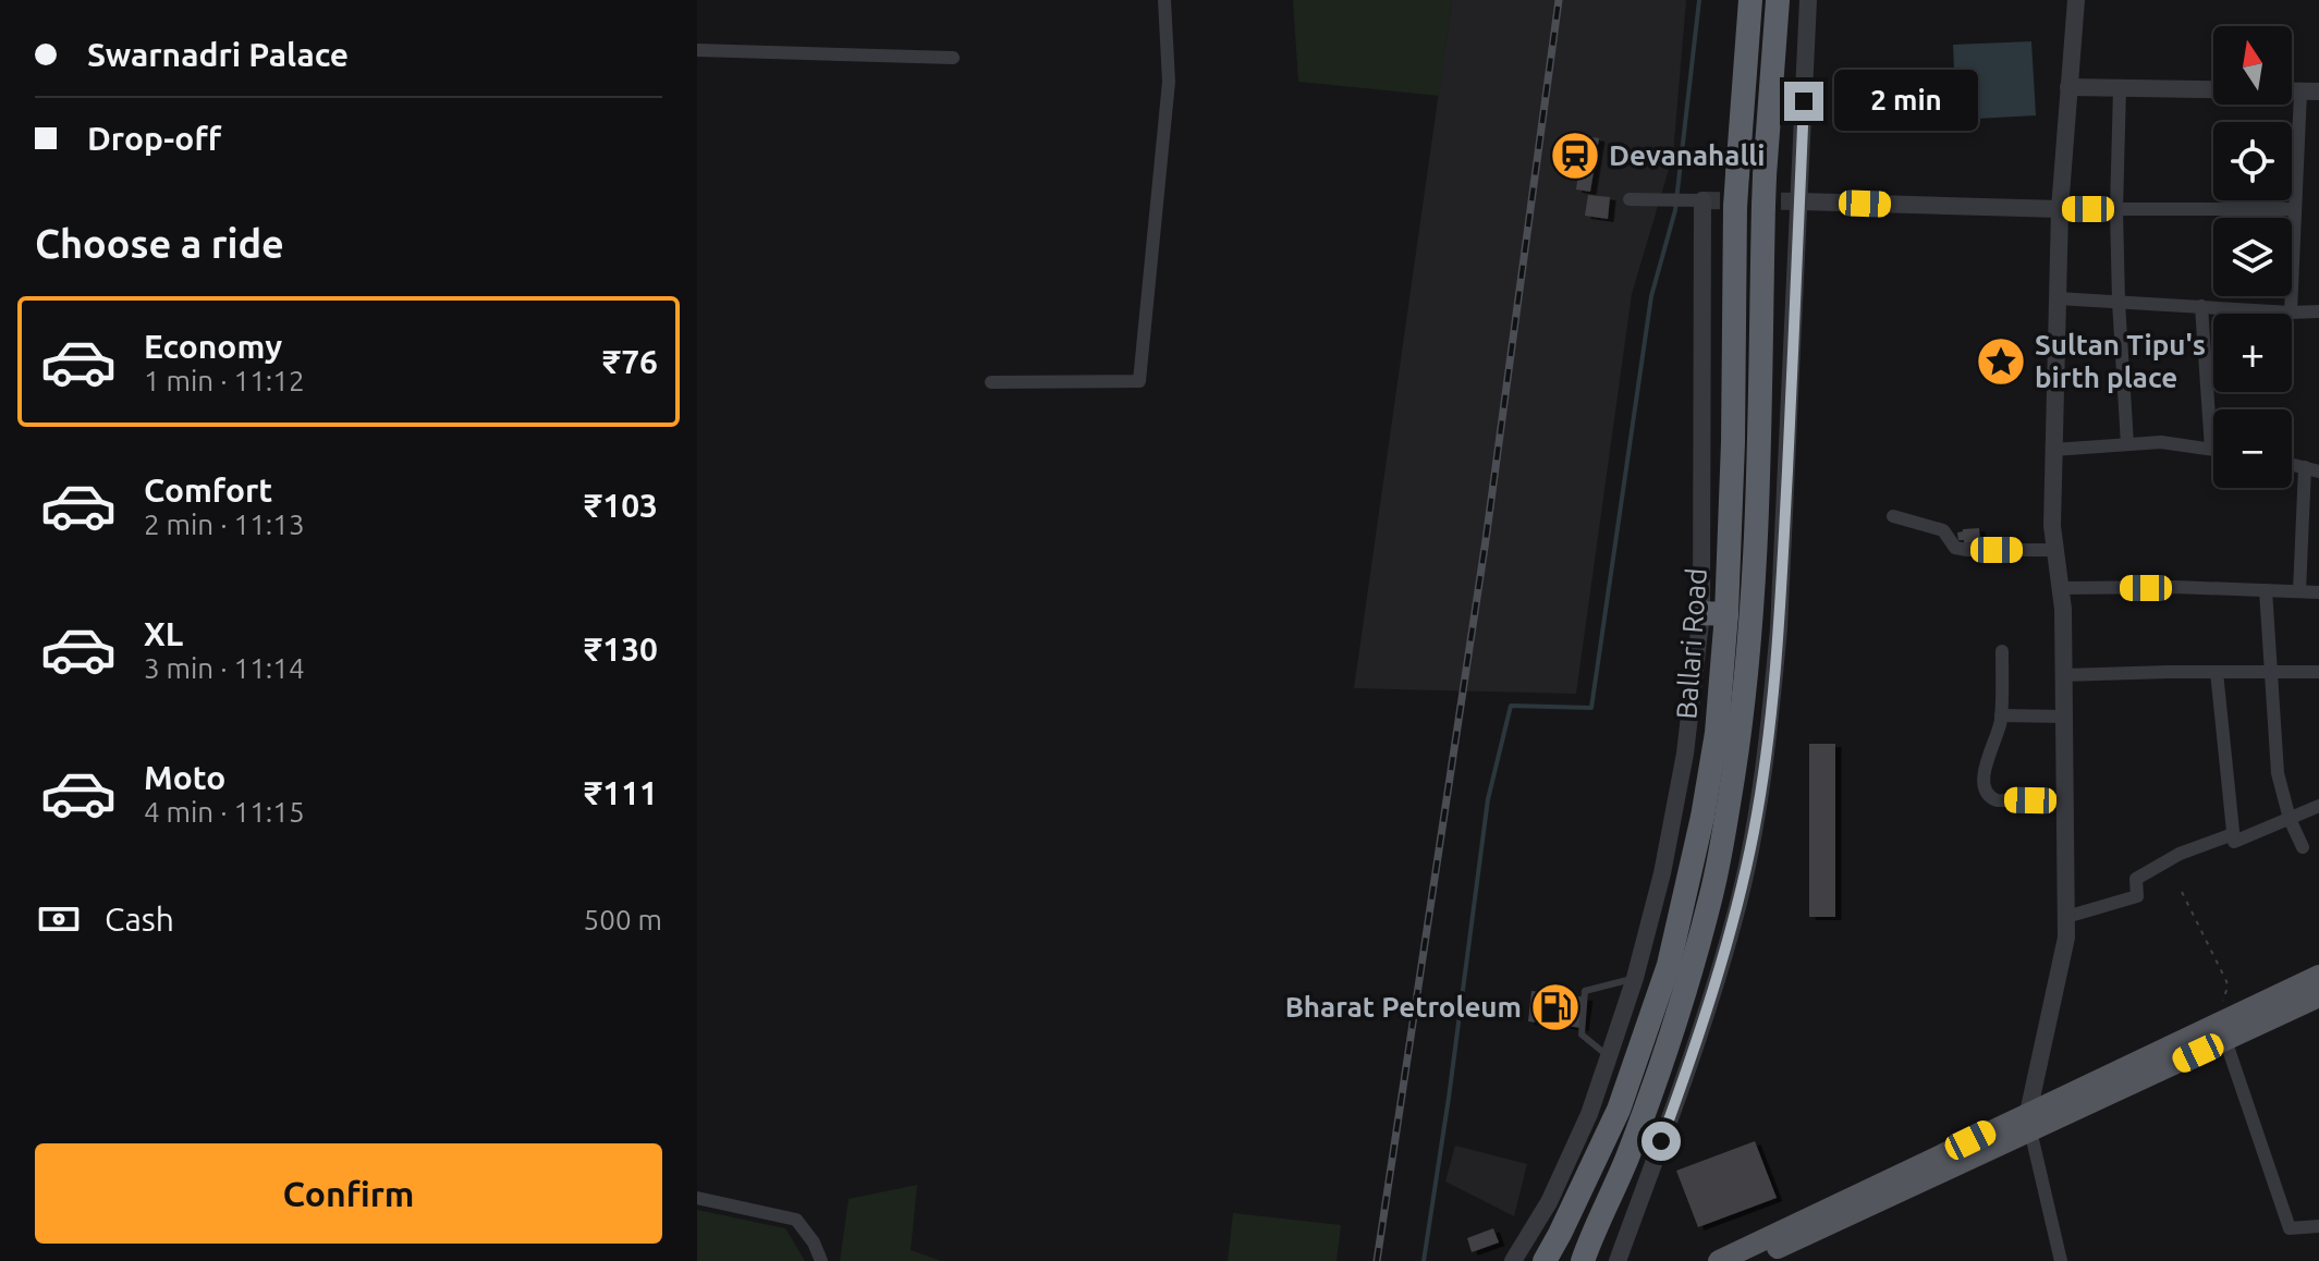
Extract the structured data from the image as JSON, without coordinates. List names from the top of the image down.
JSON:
{
  "streets": {
    "highway": ["Ballari Road"]
  },
  "places": {
    "station": ["Devanahalli"],
    "place": ["Sultan Tipu's birth place"],
    "fuel station": ["Bharat Petroleum"]
  },
  "north": "top",
  "page": {
    "banner": ["Swarnadri Palace", "Drop-off"],
    "map_buttons": ["+", "−"],
    "bubble": "2 min",
    "heading": "Choose a ride",
    "list": [
      {
        "name": "Economy",
        "note": "1 min · 11:12",
        "value": "₹76"
      },
      {
        "name": "Comfort",
        "note": "2 min · 11:13",
        "value": "₹103"
      },
      {
        "name": "XL",
        "note": "3 min · 11:14",
        "value": "₹130"
      },
      {
        "name": "Moto",
        "note": "4 min · 11:15",
        "value": "₹111"
      }
    ],
    "pay": ["Cash", "500 m"],
    "buttons": "Confirm"
  }
}
